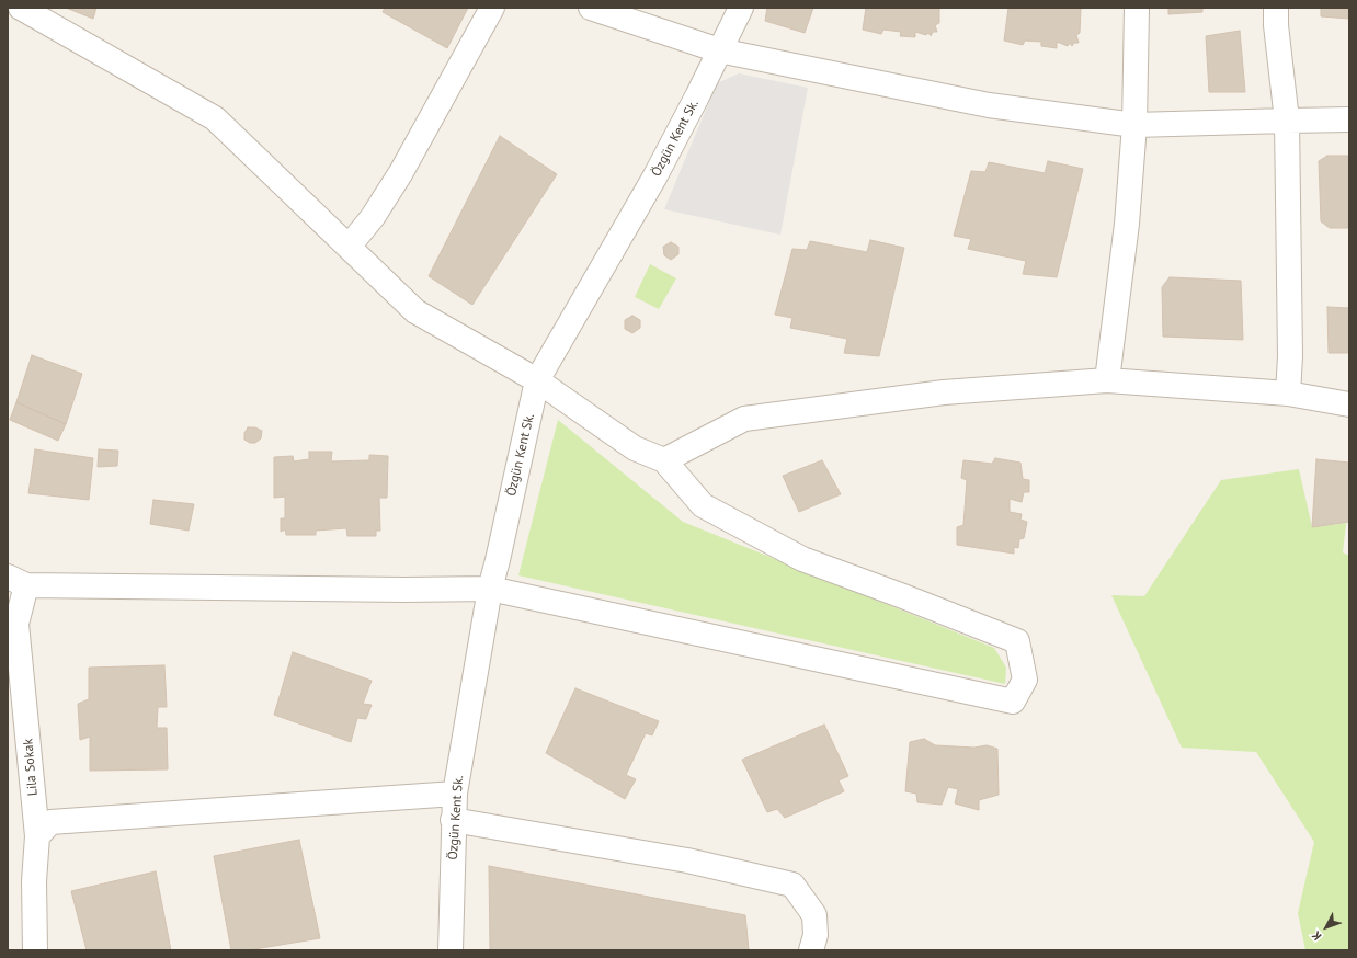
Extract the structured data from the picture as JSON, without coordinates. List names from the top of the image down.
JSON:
{
  "streets": {
    "street": ["Özgün Kent Sk.", "Lila Sokak"]
  },
  "north": "bottom left"
}
